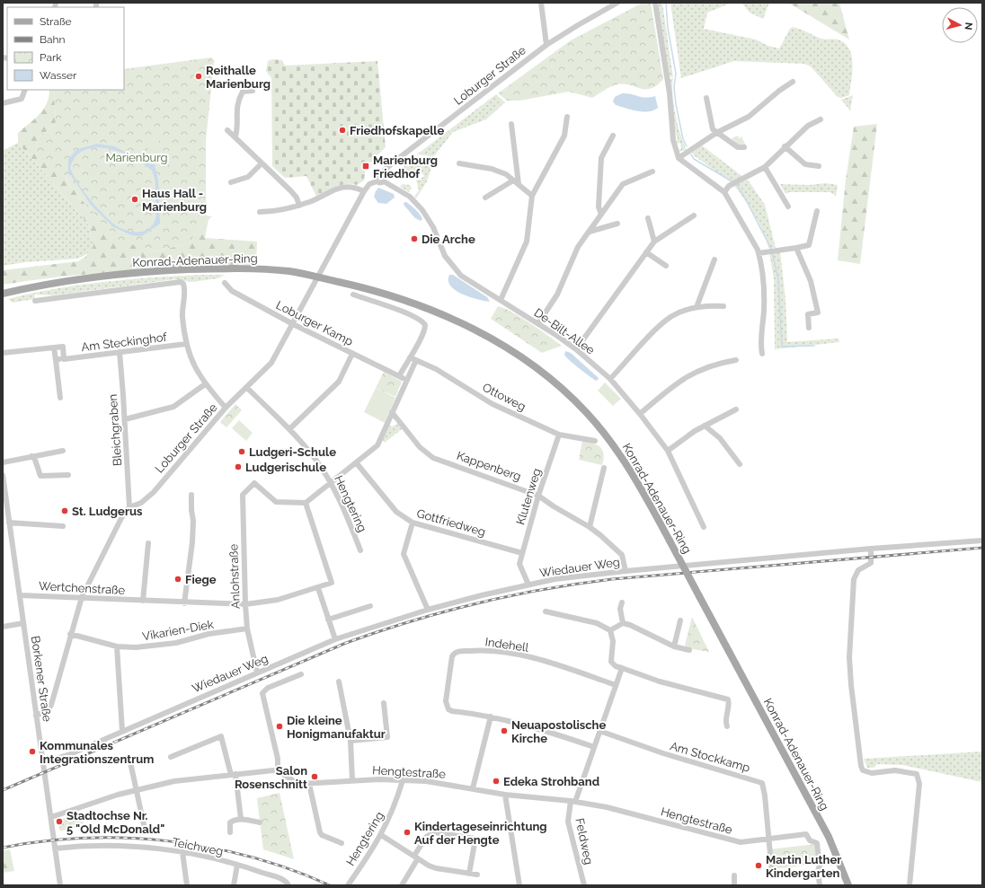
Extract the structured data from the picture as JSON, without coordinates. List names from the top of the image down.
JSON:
{
  "streets": {
    "main road": ["Konrad-Adenauer-Ring"],
    "street": [
      "Loburger Straße",
      "Loburger Kamp",
      "De-Bilt-Allee",
      "Am Steckinghof",
      "Ottoweg",
      "Bleichgraben",
      "Kappenberg",
      "Klutenweg",
      "Hengtering",
      "Gottfriedweg",
      "Wiedauer Weg",
      "Anlohstraße",
      "Wertchenstraße",
      "Vikarien-Diek",
      "Indehell",
      "Borkener Straße",
      "Am Stockkamp",
      "Hengtestraße",
      "Feldweg",
      "Teichweg"
    ]
  },
  "crossings": [
    ["Loburger Straße", "Konrad-Adenauer-Ring"],
    ["Loburger Straße", "Loburger Kamp"],
    ["Loburger Straße", "De-Bilt-Allee"],
    ["Loburger Straße", "Bleichgraben"],
    ["Loburger Straße", "Hengtering"],
    ["Loburger Straße", "Wertchenstraße"],
    ["Loburger Straße", "Vikarien-Diek"],
    ["Loburger Straße", "Borkener Straße"],
    ["Am Steckinghof", "Bleichgraben"],
    ["Ottoweg", "Klutenweg"],
    ["Kappenberg", "Klutenweg"],
    ["Kappenberg", "Wiedauer Weg"],
    ["Klutenweg", "Gottfriedweg"],
    ["Klutenweg", "Wiedauer Weg"],
    ["Hengtering", "Hengtestraße"],
    ["Wiedauer Weg", "Anlohstraße"],
    ["Wiedauer Weg", "Borkener Straße"],
    ["Anlohstraße", "Wertchenstraße"],
    ["Anlohstraße", "Vikarien-Diek"],
    ["Wertchenstraße", "Borkener Straße"],
    ["Indehell", "Feldweg"],
    ["Borkener Straße", "Teichweg"],
    ["Am Stockkamp", "Hengtestraße"],
    ["Am Stockkamp", "Feldweg"],
    ["Hengtestraße", "Feldweg"]
  ],
  "parks": ["Marienburg"],
  "places": {
    "other": [
      "Reithalle Marienburg",
      "Friedhofskapelle",
      "Haus Hall - Marienburg",
      "Die Arche",
      "Ludgeri-Schule",
      "Ludgerischule",
      "St. Ludgerus",
      "Fiege",
      "Die kleine Honigmanufaktur",
      "Neuapostolische Kirche",
      "Kommunales Integrationszentrum",
      "Salon Rosenschnitt",
      "Edeka Strohband",
      "Stadtochse Nr. 5 \"Old McDonald\"",
      "Kindertageseinrichtung Auf der Hengte",
      "Martin Luther Kindergarten"
    ],
    "transit": ["Marienburg Friedhof"]
  },
  "legend": [
    "Straße",
    "Bahn",
    "Park",
    "Wasser"
  ],
  "north": "right"
}
